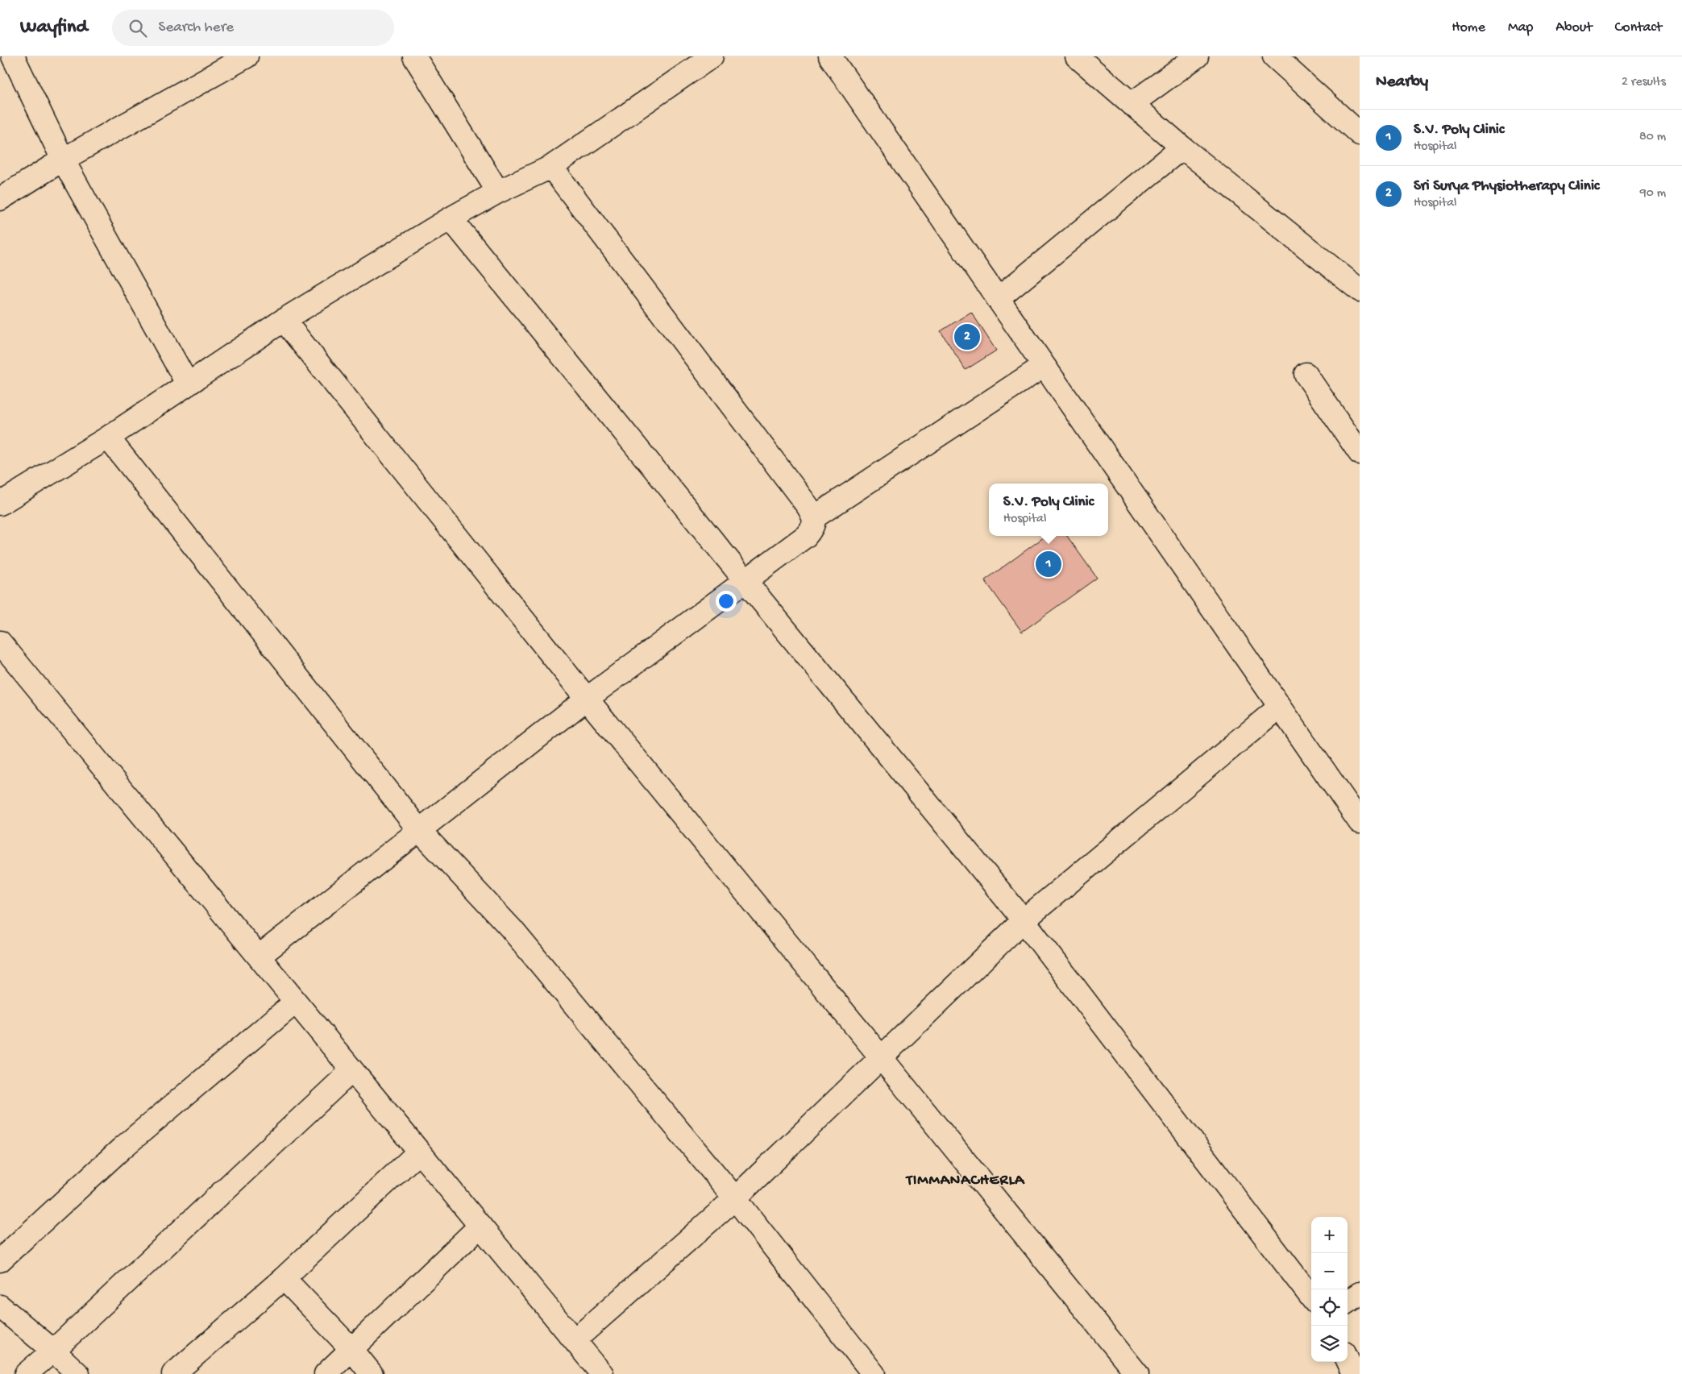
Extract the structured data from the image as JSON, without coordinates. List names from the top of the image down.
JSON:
{
  "districts": ["TIMMANACHERLA"],
  "page": {
    "header": "Wayfind",
    "search": "Search here",
    "nav": [
      "Home",
      "Map",
      "About",
      "Contact"
    ],
    "heading": ["Nearby", "2 results"],
    "list": [
      {
        "mark": "1",
        "name": "S.V. Poly Clinic",
        "note": "Hospital",
        "value": "80 m"
      },
      {
        "mark": "2",
        "name": "Sri Surya Physiotherapy Clinic",
        "note": "Hospital",
        "value": "90 m"
      }
    ],
    "pins": ["2", "1"],
    "popup": ["S.V. Poly Clinic", "Hospital"],
    "map_buttons": ["+", "−"]
  }
}
